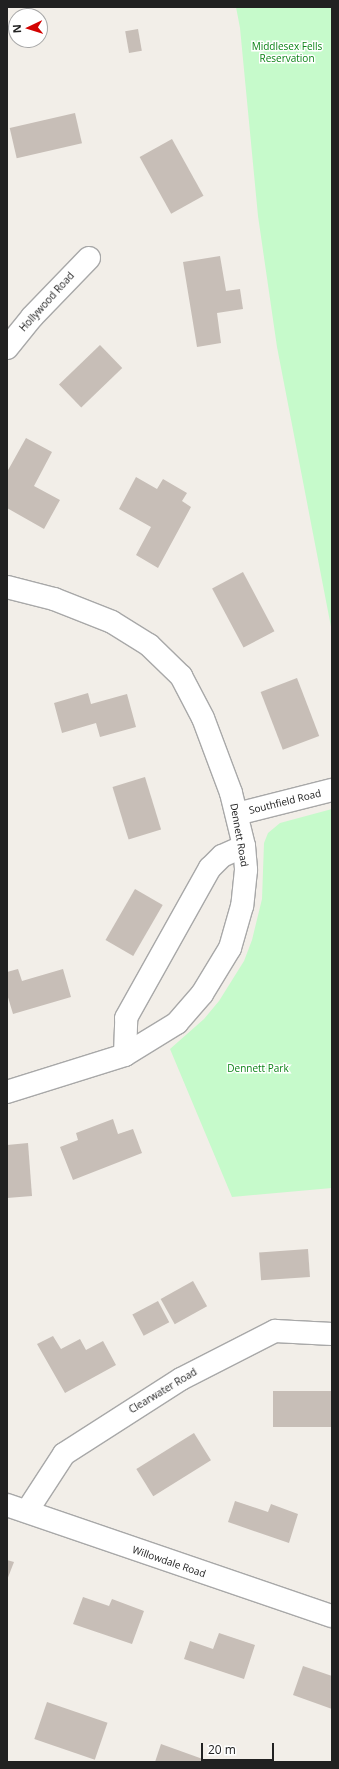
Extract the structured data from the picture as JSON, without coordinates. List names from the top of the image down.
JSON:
{
  "streets": {
    "street": [
      "Hollywood Road",
      "Southfield Road",
      "Dennett Road",
      "Clearwater Road",
      "Willowdale Road"
    ]
  },
  "crossings": [
    ["Southfield Road", "Dennett Road"],
    ["Clearwater Road", "Willowdale Road"]
  ],
  "parks": ["Middlesex Fells Reservation", "Dennett Park"],
  "scale_bar": "20 m",
  "north": "left"
}
